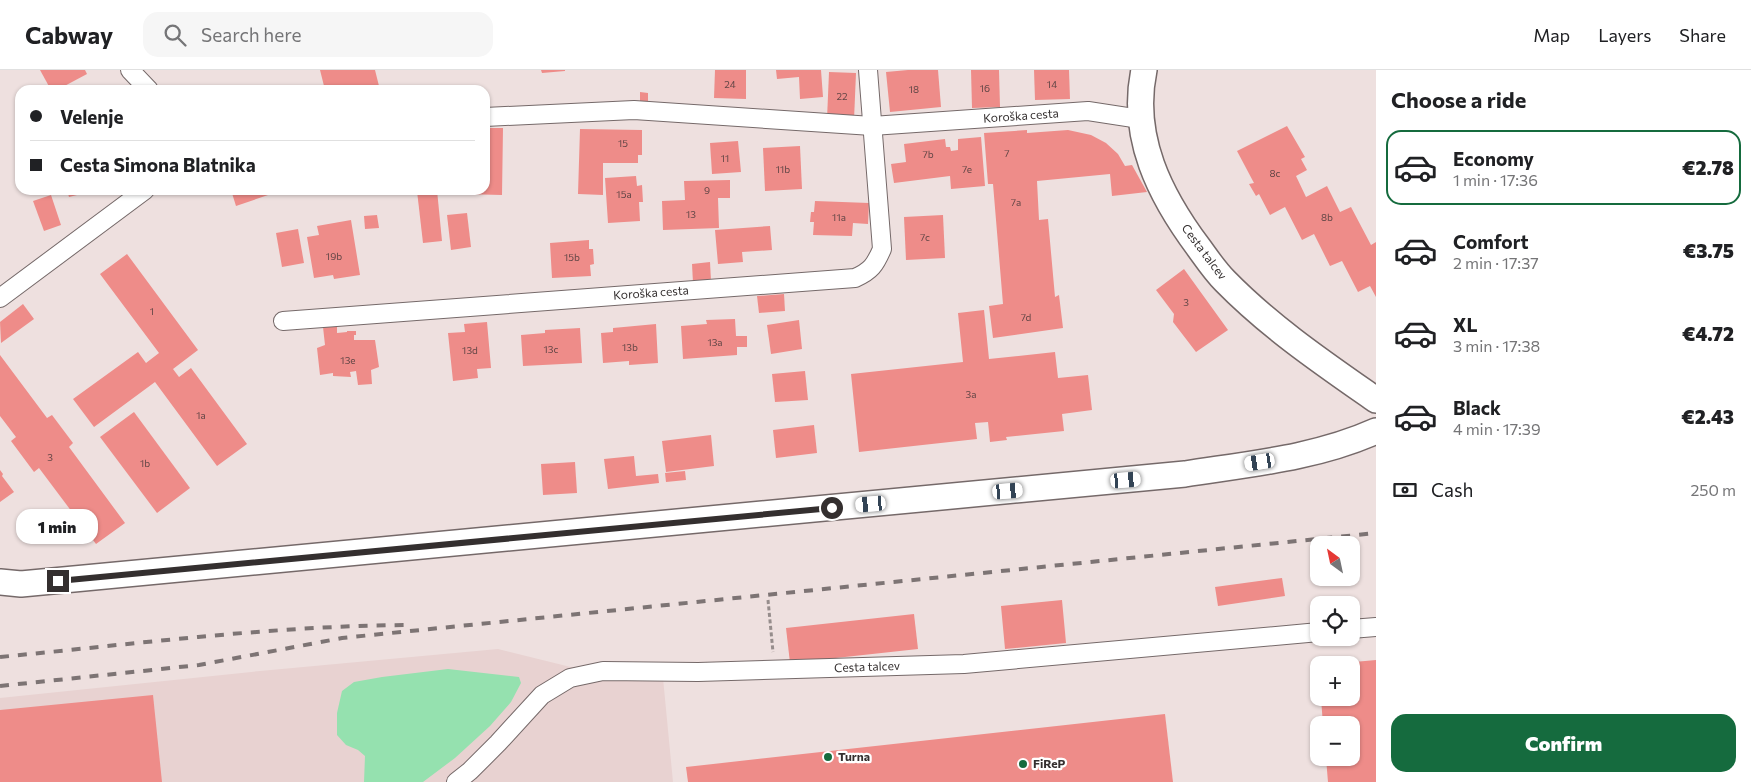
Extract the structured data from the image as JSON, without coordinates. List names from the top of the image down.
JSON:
{
  "streets": {
    "street": ["Koroška cesta", "Cesta talcev"]
  },
  "crossings": [
    ["Koroška cesta", "Cesta talcev"]
  ],
  "places": ["Turna", "FiReP"],
  "house_numbers": [
    "24",
    "14",
    "16",
    "18",
    "22",
    "15",
    "7",
    "7b",
    "11",
    "11b",
    "7e",
    "8c",
    "9",
    "15a",
    "7a",
    "13",
    "11a",
    "8b",
    "7c",
    "19b",
    "15b",
    "3",
    "1",
    "7d",
    "13a",
    "13b",
    "13c",
    "13d",
    "13e",
    "3a",
    "1a",
    "3",
    "1b"
  ],
  "north": "top left",
  "page": {
    "header": "Cabway",
    "search": "Search here",
    "nav": ["Map", "Layers", "Share"],
    "heading": "Choose a ride",
    "banner": ["Velenje", "Cesta Simona Blatnika"],
    "list": [
      {
        "name": "Economy",
        "note": "1 min · 17:36",
        "value": "€2.78"
      },
      {
        "name": "Comfort",
        "note": "2 min · 17:37",
        "value": "€3.75"
      },
      {
        "name": "XL",
        "note": "3 min · 17:38",
        "value": "€4.72"
      },
      {
        "name": "Black",
        "note": "4 min · 17:39",
        "value": "€2.43"
      }
    ],
    "pay": ["Cash", "250 m"],
    "bubble": "1 min",
    "map_buttons": ["+", "−"],
    "buttons": "Confirm"
  }
}
